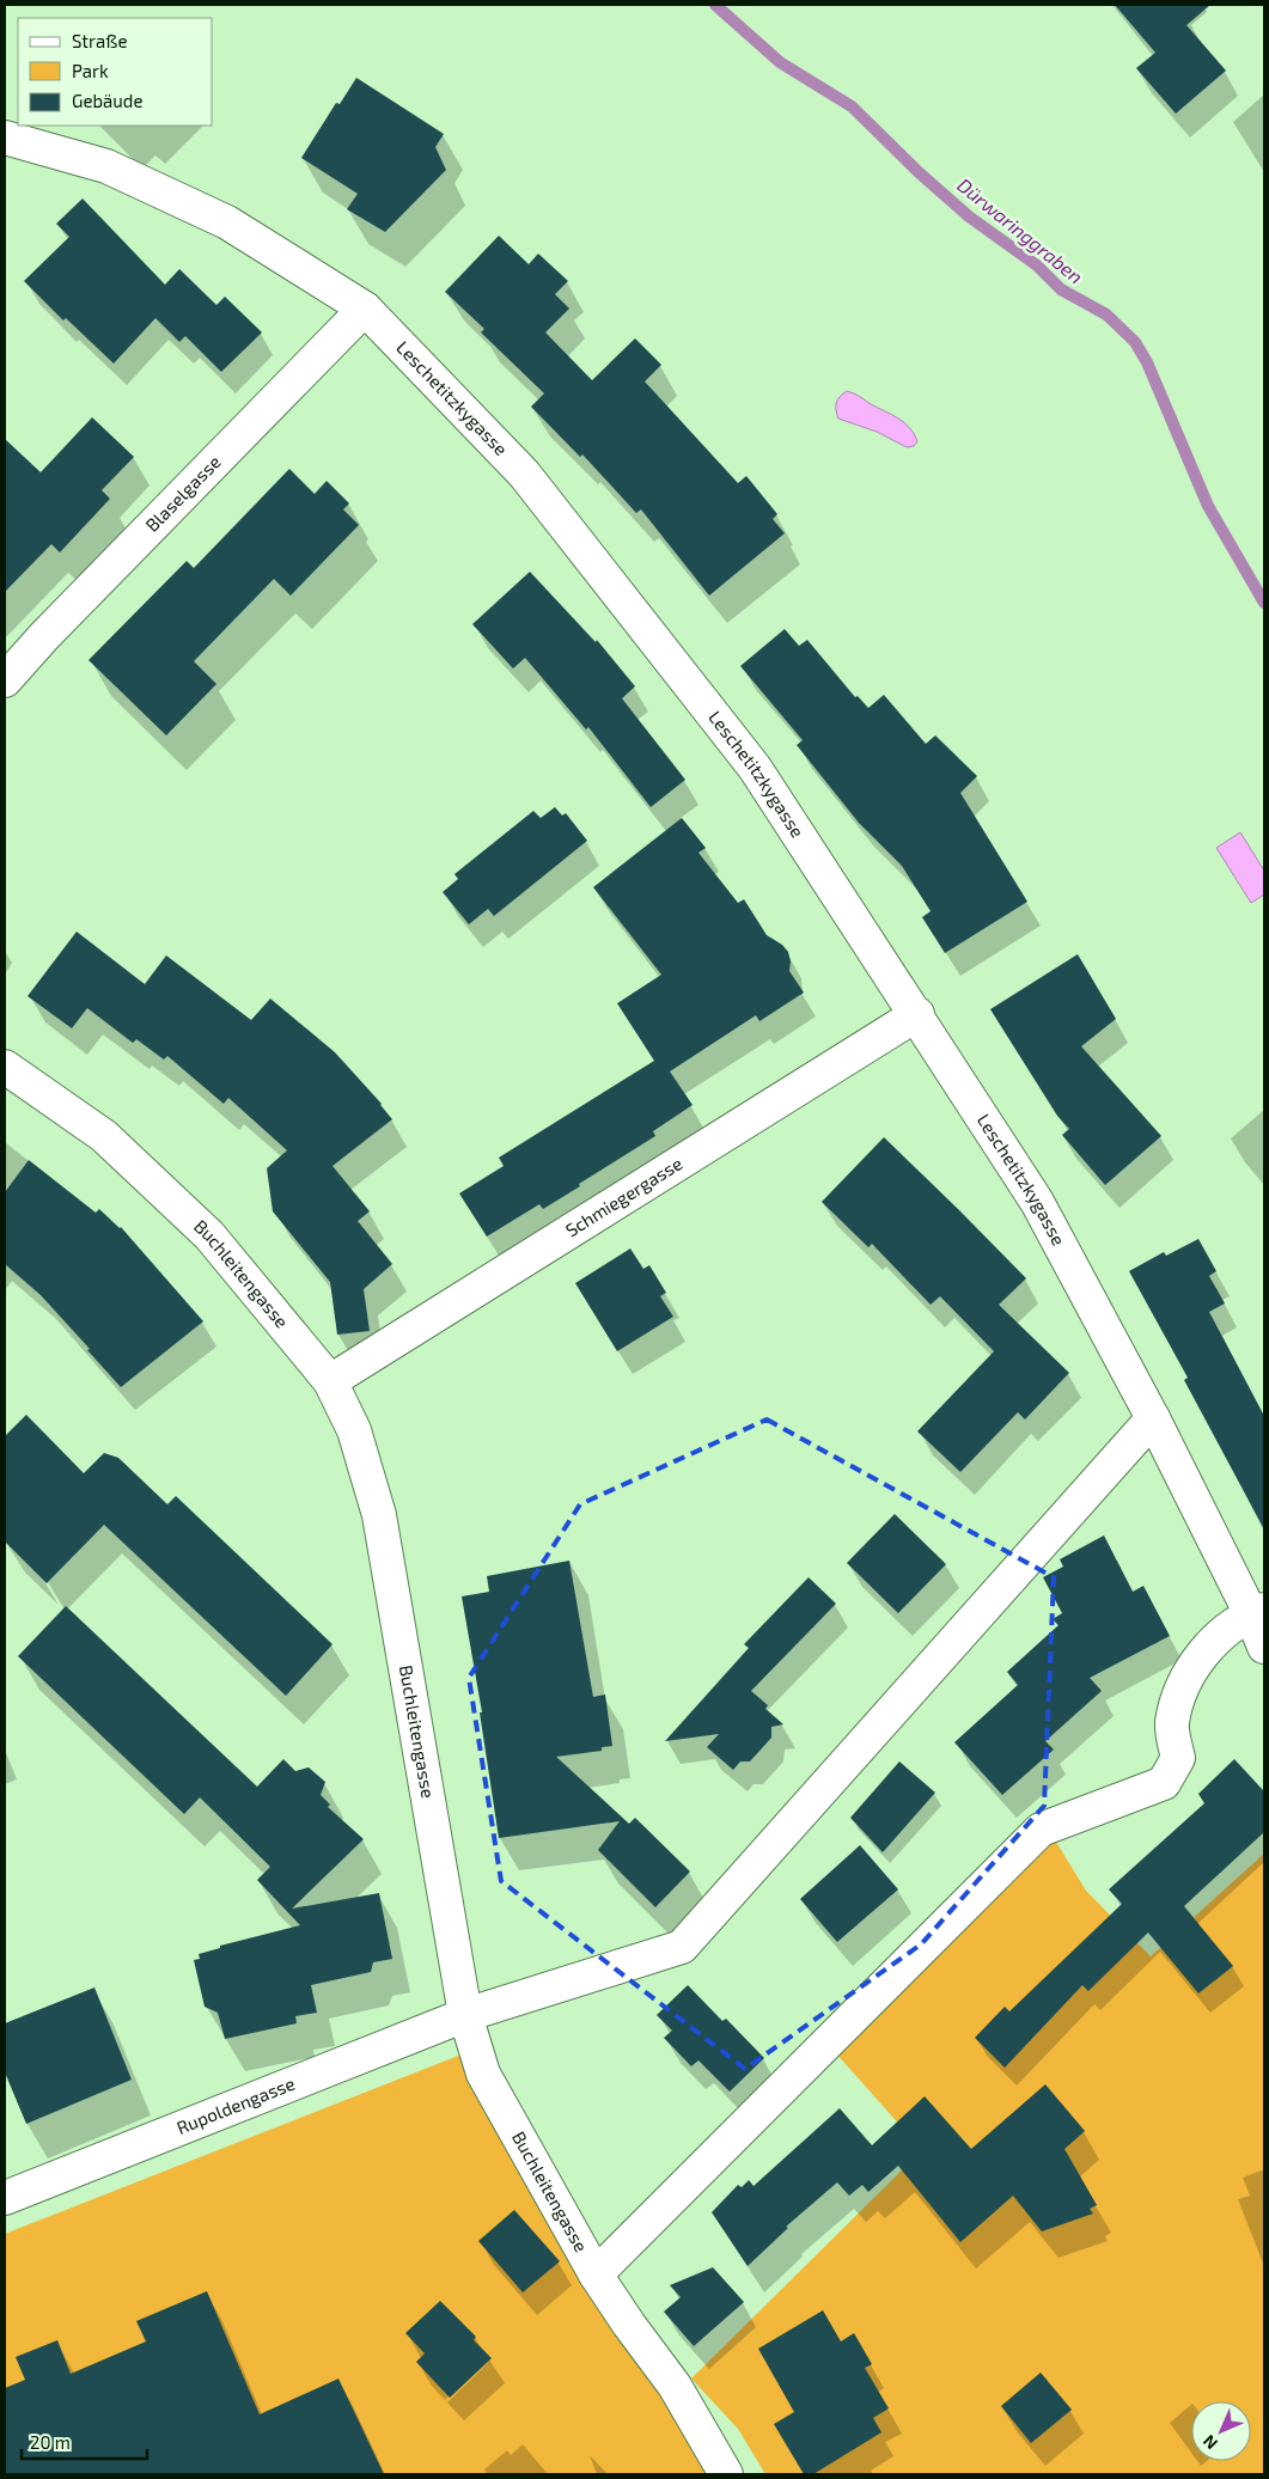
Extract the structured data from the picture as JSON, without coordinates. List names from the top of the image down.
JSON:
{
  "streets": {
    "street": [
      "Leschetitzkygasse",
      "Blaselgasse",
      "Schmiegergasse",
      "Buchleitengasse",
      "Rupoldengasse"
    ]
  },
  "crossings": [
    ["Leschetitzkygasse", "Blaselgasse"],
    ["Leschetitzkygasse", "Schmiegergasse"],
    ["Leschetitzkygasse", "Rupoldengasse"],
    ["Schmiegergasse", "Buchleitengasse"],
    ["Buchleitengasse", "Rupoldengasse"]
  ],
  "water": ["Dürwaringgraben"],
  "legend": ["Straße", "Park", "Gebäude"],
  "scale_bar": "20 m",
  "north": "bottom left"
}
